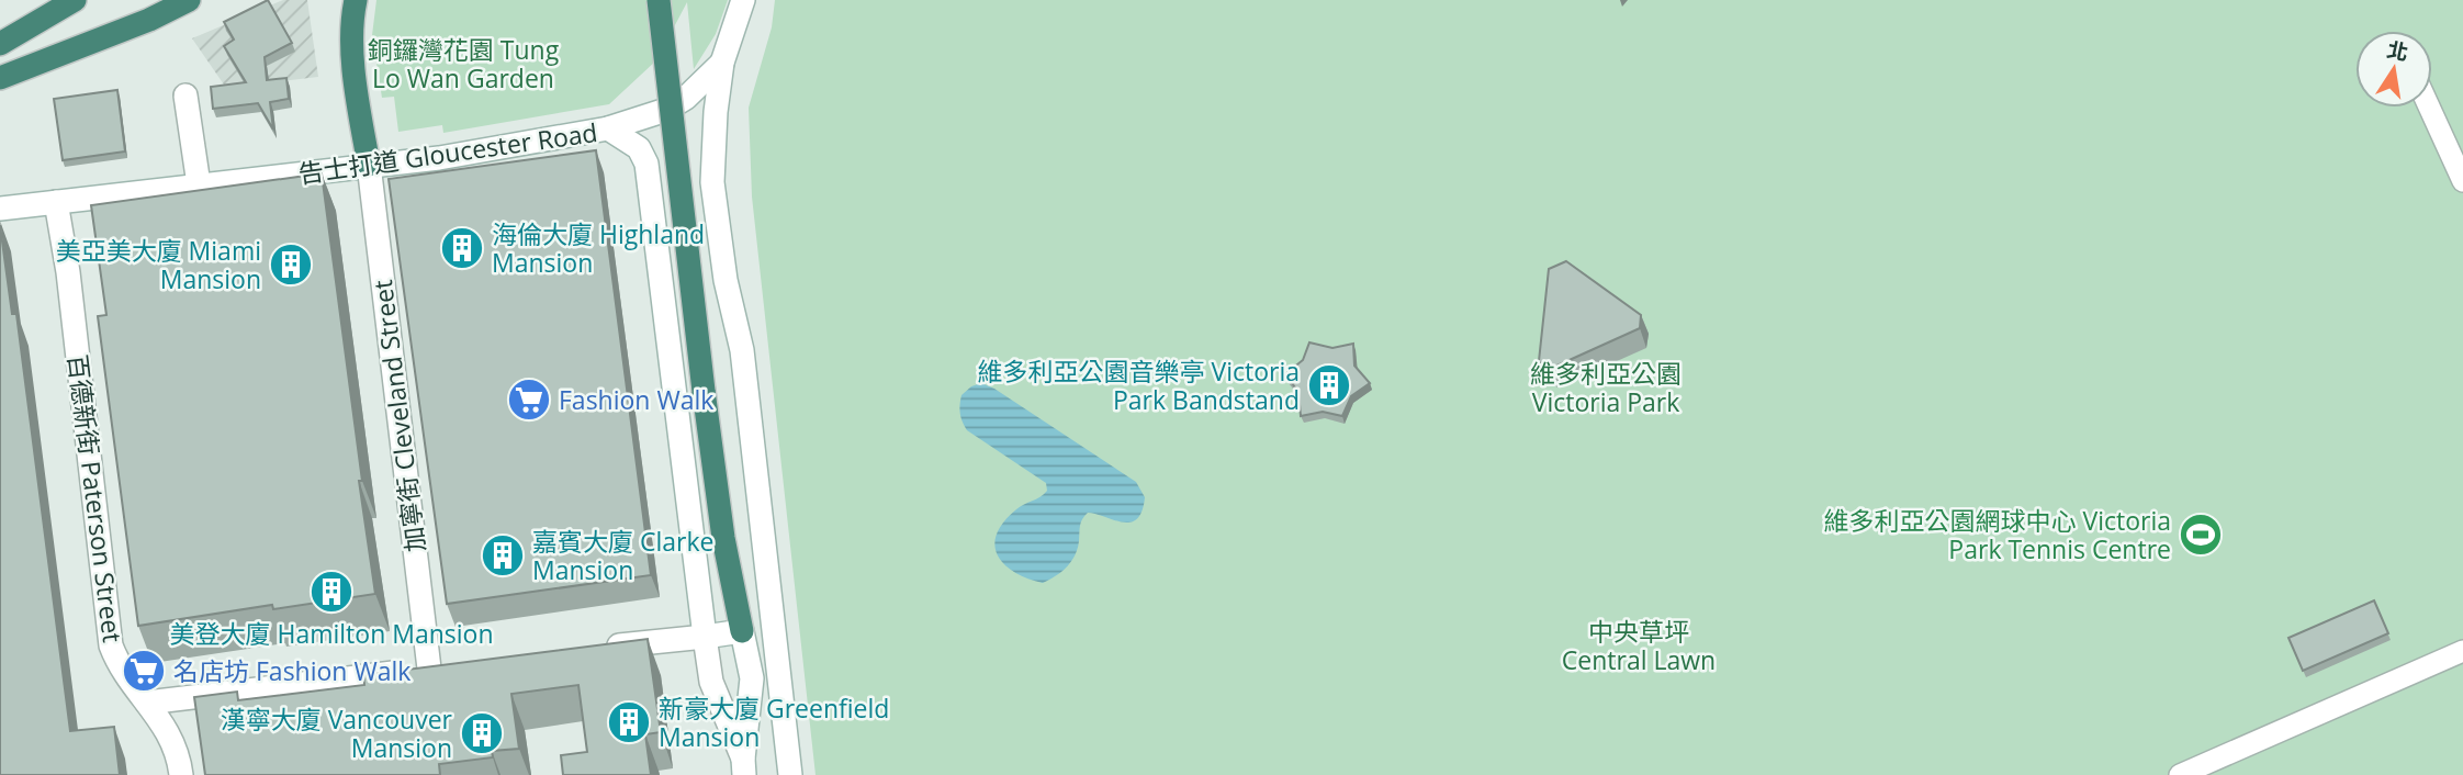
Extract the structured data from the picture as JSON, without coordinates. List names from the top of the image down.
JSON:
{
  "streets": {
    "main road": ["告士打道 Gloucester Road", "加寧街 Cleveland Street", "百德新街 Paterson Street"]
  },
  "crossings": [
    ["告士打道 Gloucester Road", "加寧街 Cleveland Street"],
    ["告士打道 Gloucester Road", "百德新街 Paterson Street"]
  ],
  "parks": ["銅鑼灣花園 Tung Lo Wan Garden", "維多利亞公園 Victoria Park", "中央草坪 Central Lawn"],
  "places": {
    "building": [
      "海倫大廈 Highland Mansion",
      "美亞美大廈 Miami Mansion",
      "維多利亞公園音樂亭 Victoria Park Bandstand",
      "嘉賓大廈 Clarke Mansion",
      "美登大廈 Hamilton Mansion",
      "新豪大廈 Greenfield Mansion",
      "漢寧大廈 Vancouver Mansion"
    ],
    "supermarket": ["Fashion Walk", "名店坊 Fashion Walk"],
    "sports": ["維多利亞公園網球中心 Victoria Park Tennis Centre"]
  },
  "north": "top"
}
